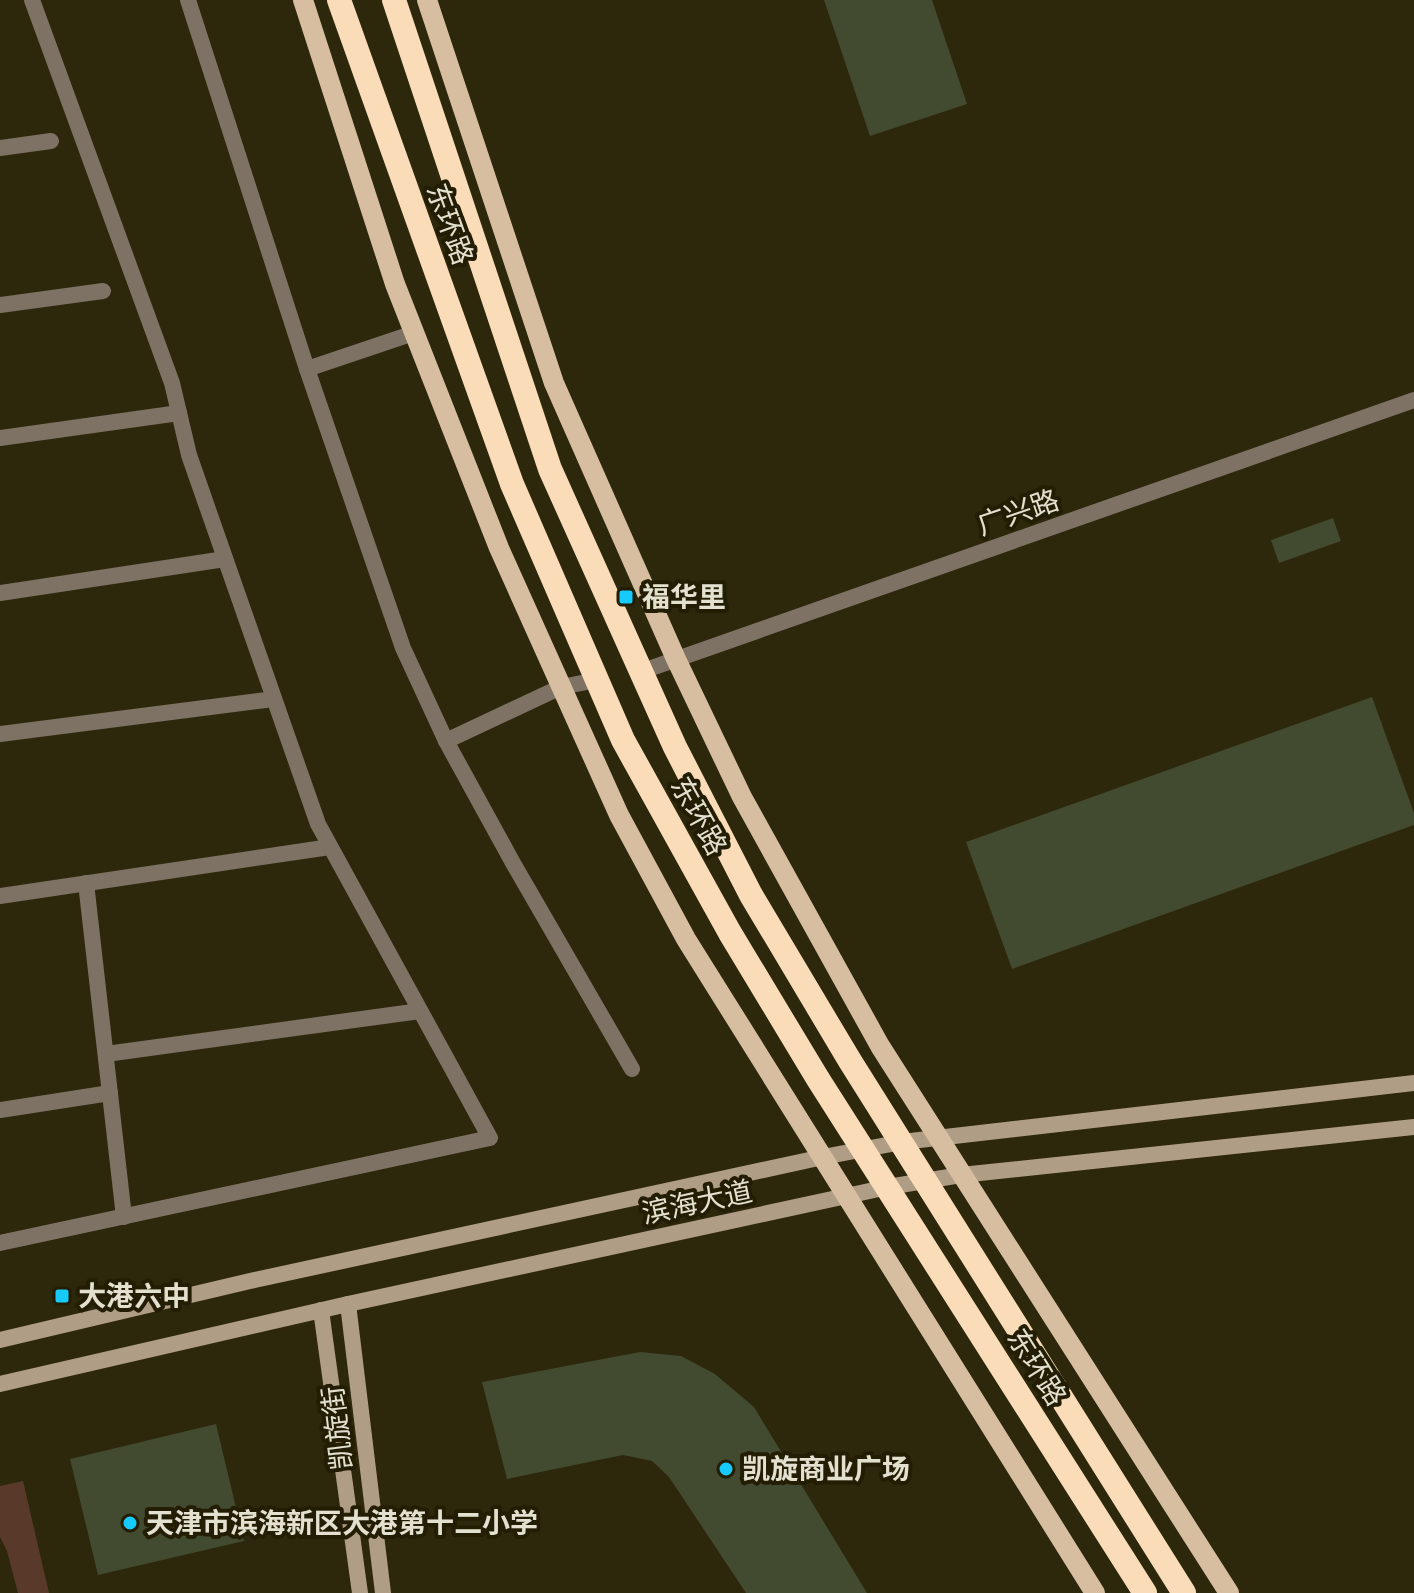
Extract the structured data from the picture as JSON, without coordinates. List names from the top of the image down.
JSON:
{
  "streets": {
    "highway": ["东环路"],
    "main road": ["滨海大道", "凯旋街"],
    "street": ["广兴路"]
  },
  "crossings": [
    ["东环路", "广兴路"],
    ["东环路", "滨海大道"],
    ["滨海大道", "凯旋街"]
  ],
  "places": {
    "transit": ["福华里", "大港六中"],
    "other": ["凯旋商业广场", "天津市滨海新区大港第十二小学"]
  }
}
